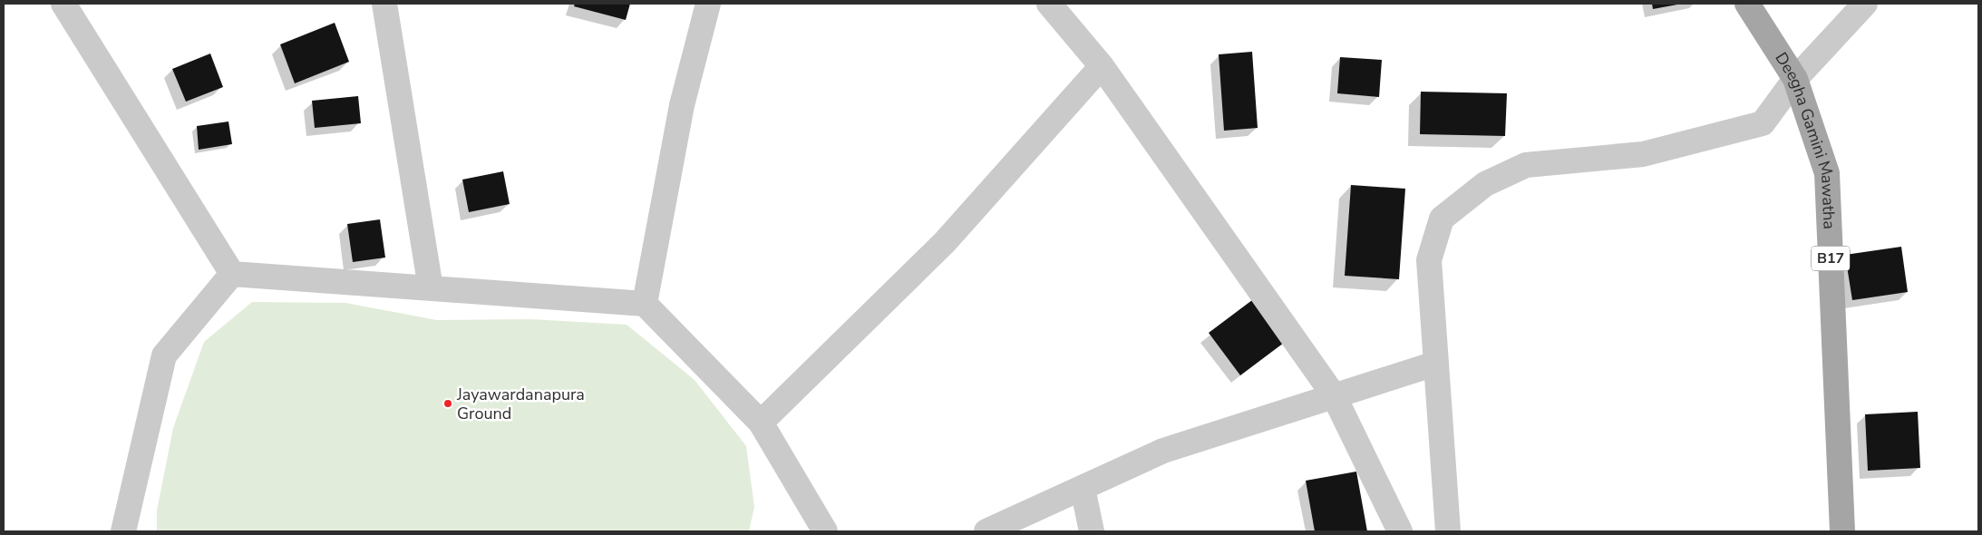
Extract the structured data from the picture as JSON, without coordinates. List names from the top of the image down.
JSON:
{
  "streets": {
    "main road": ["Deegha Gamini Mawatha", "B17"]
  },
  "places": ["Jayawardanapura Ground"]
}
